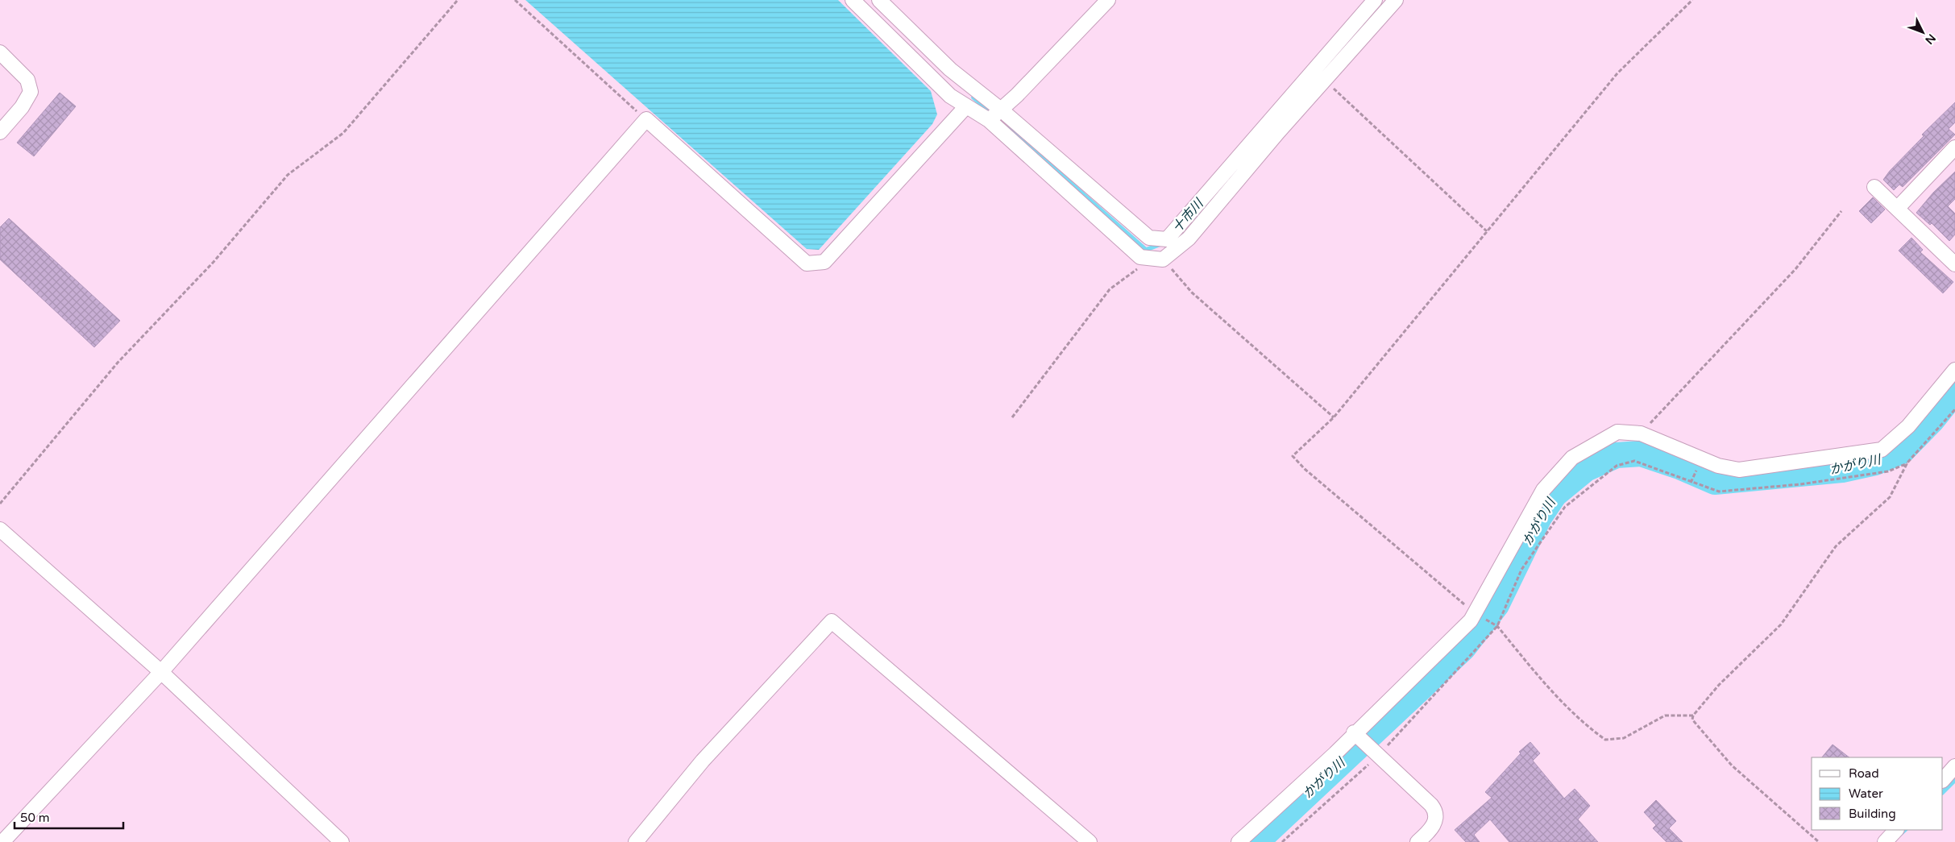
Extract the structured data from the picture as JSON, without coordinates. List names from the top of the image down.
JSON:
{
  "water": ["十市川", "かがり川"],
  "legend": ["Road", "Water", "Building"],
  "scale_bar": "50 m",
  "north": "bottom right"
}
